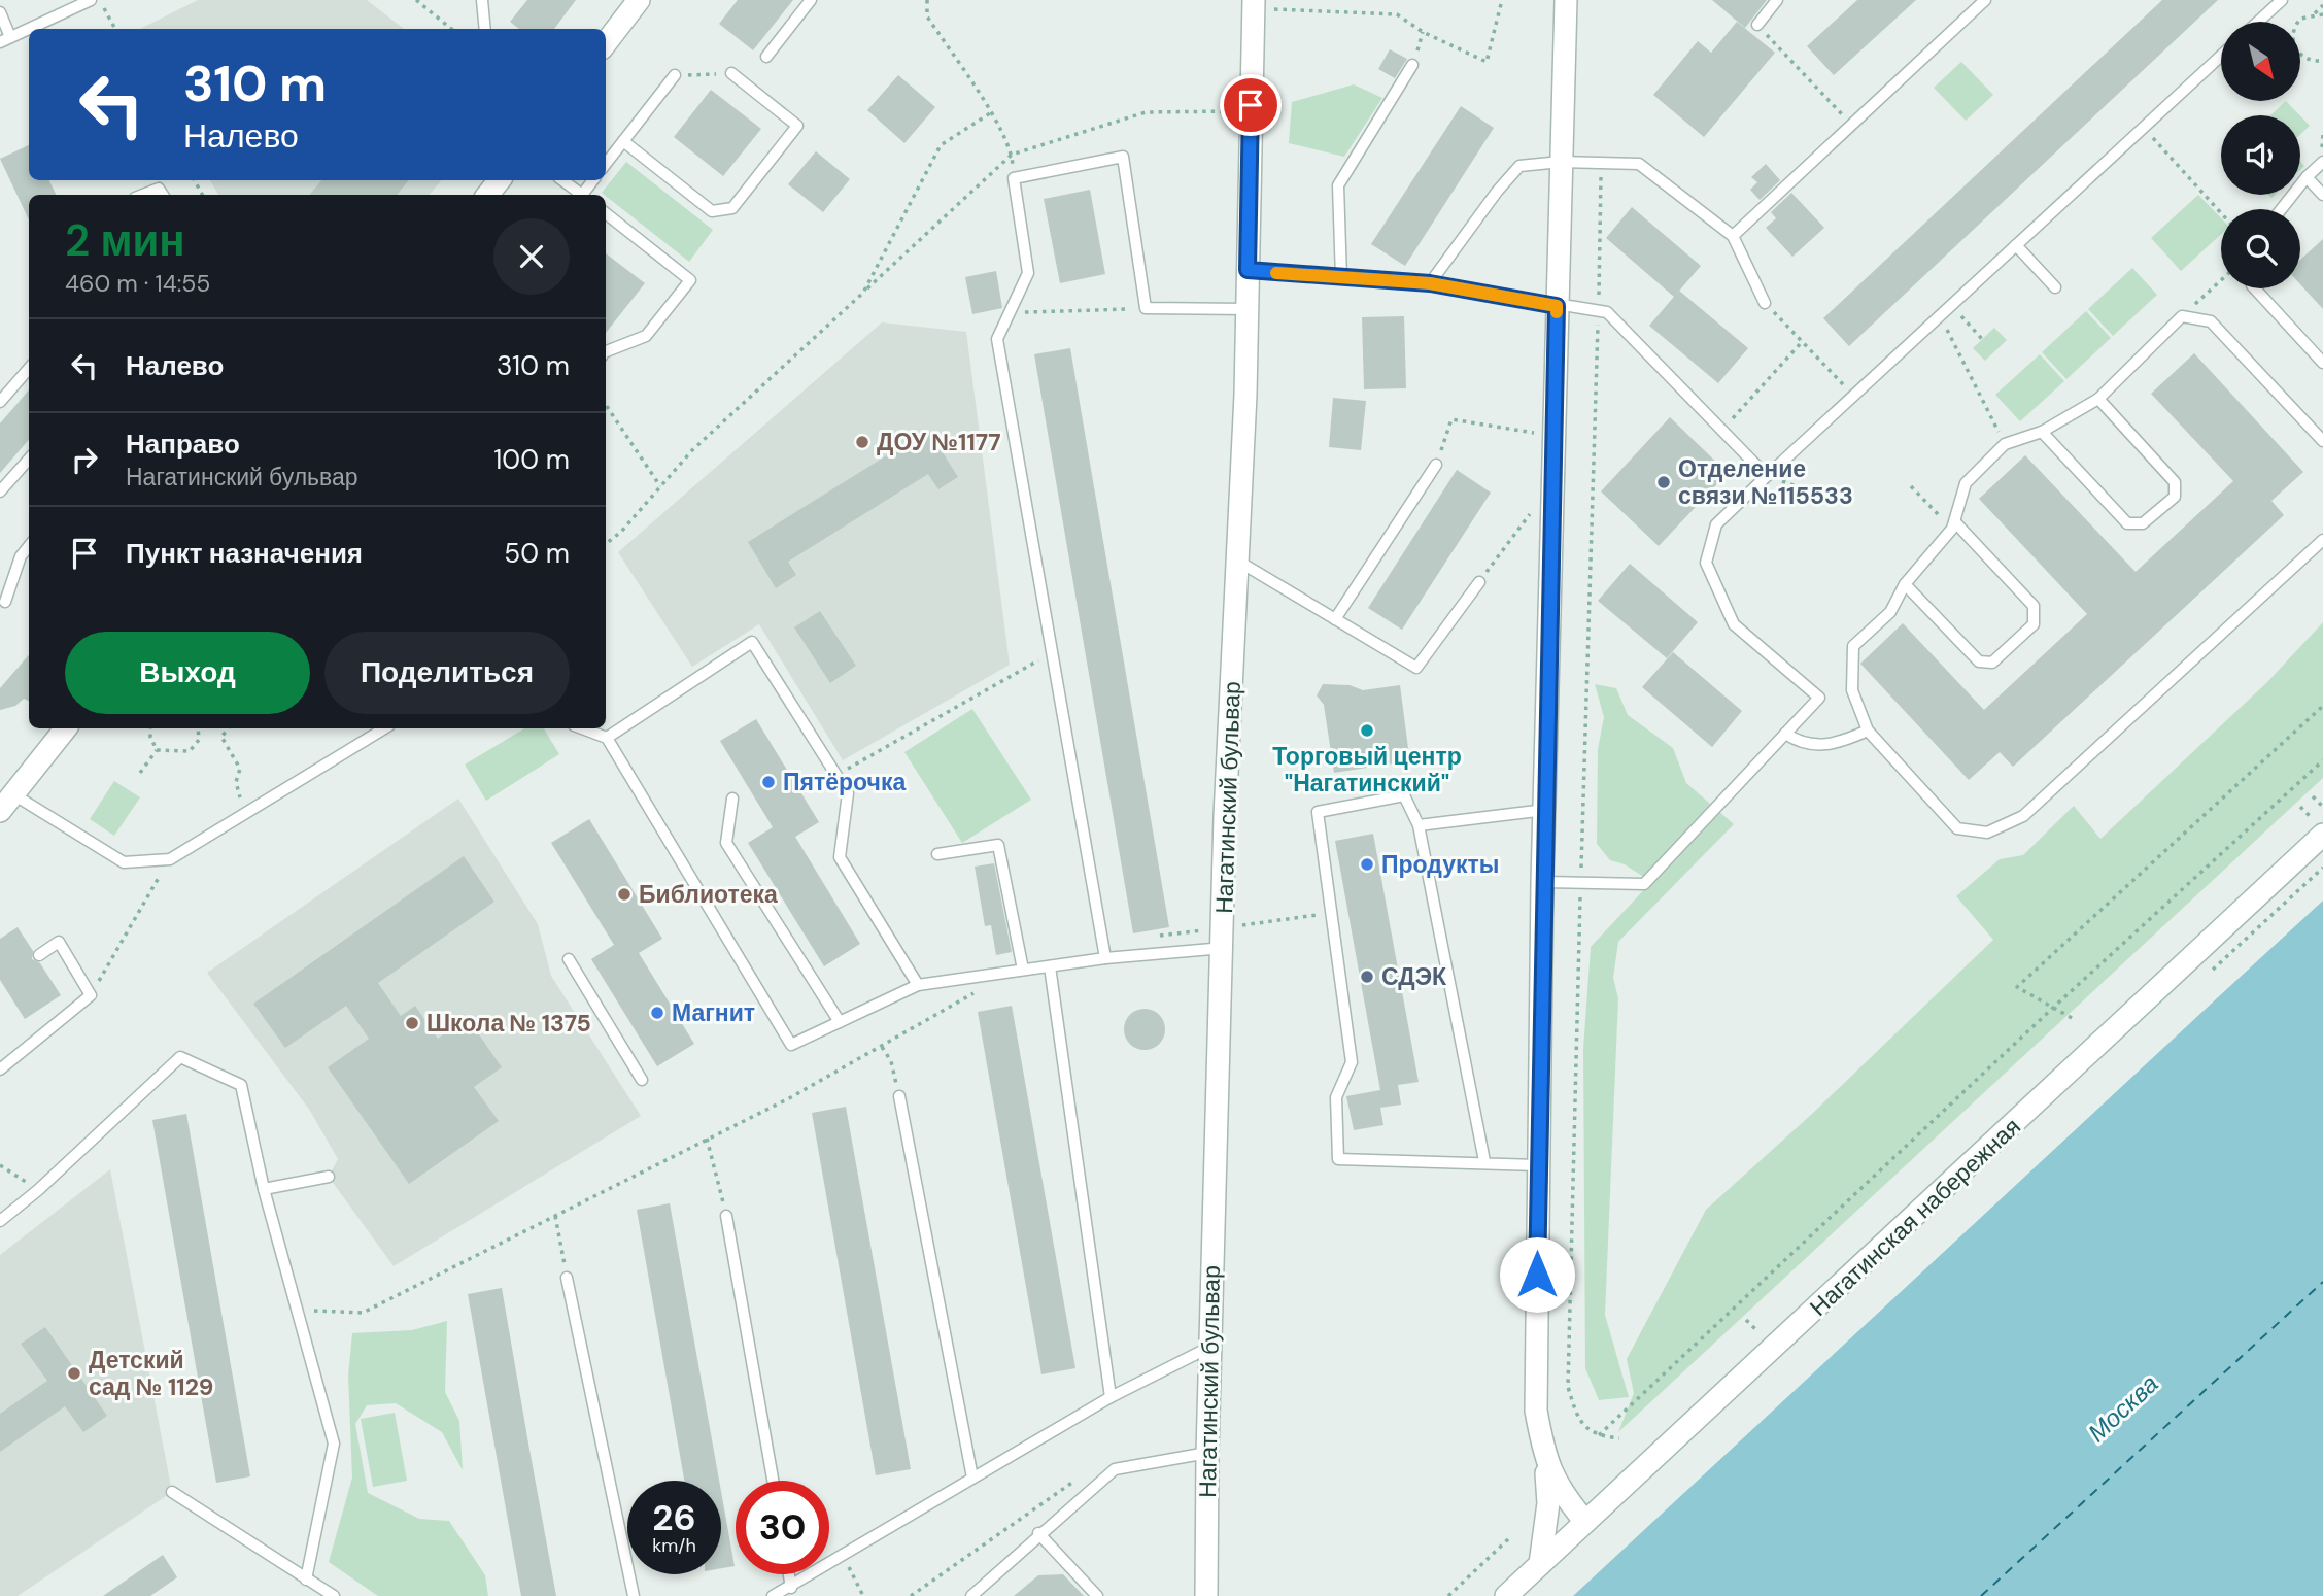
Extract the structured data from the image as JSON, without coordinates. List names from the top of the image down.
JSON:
{
  "streets": {
    "street": ["Нагатинский бульвар", "Нагатинская набережная"]
  },
  "water": ["Москва"],
  "places": [
    "ДОУ №1177",
    "Отделение связи №115533",
    "Торговый центр \"Нагатинский\"",
    "Пятёрочка",
    "Продукты",
    "Библиотека",
    "СДЭК",
    "Магнит",
    "Школа № 1375",
    "Детский сад № 1129"
  ],
  "north": "bottom right",
  "page": {
    "turn": ["310 m", "Налево"],
    "heading": ["2 мин", "460 m · 14:55"],
    "list": [
      {
        "name": "Налево",
        "value": "310 m"
      },
      {
        "name": "Направо",
        "note": "Нагатинский бульвар",
        "value": "100 m"
      },
      {
        "name": "Пункт назначения",
        "value": "50 m"
      }
    ],
    "buttons": ["Выход", "Поделиться"],
    "speed": "26 km/h",
    "limit": "30"
  }
}
